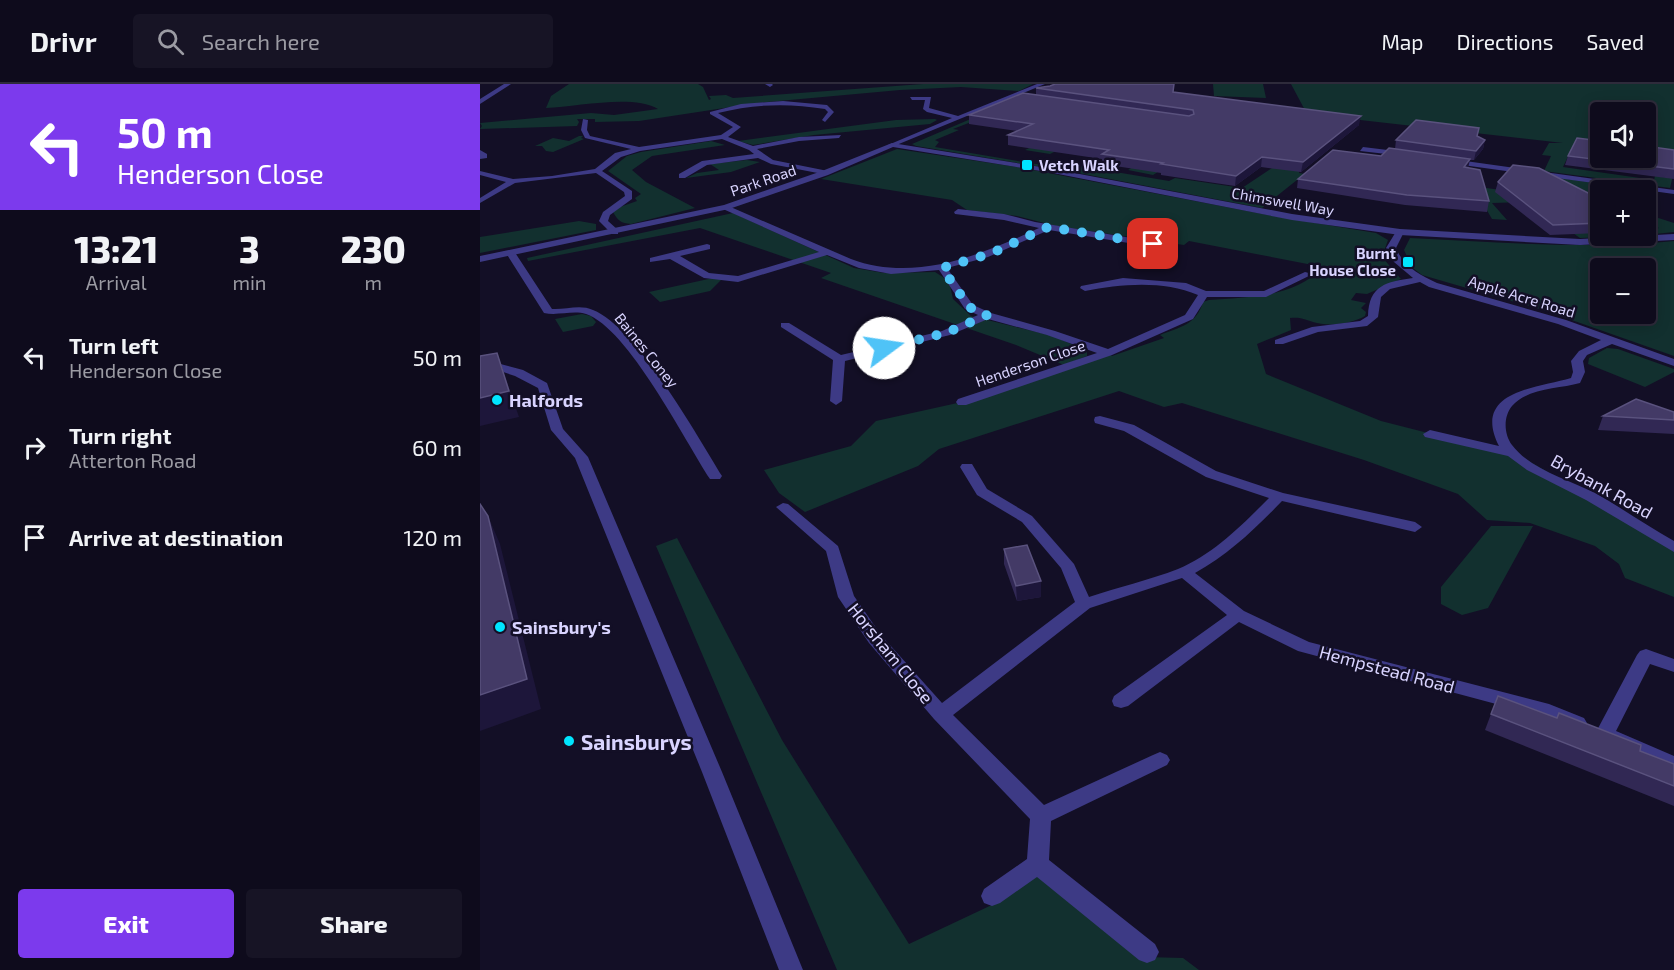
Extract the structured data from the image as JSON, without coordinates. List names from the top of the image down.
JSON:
{
  "streets": {
    "street": [
      "Park Road",
      "Chimswell Way",
      "Apple Acre Road",
      "Baines Coney",
      "Henderson Close",
      "Brybank Road",
      "Horsham Close",
      "Hempstead Road"
    ]
  },
  "crossings": [
    ["Park Road", "Chimswell Way"],
    ["Park Road", "Baines Coney"],
    ["Chimswell Way", "Apple Acre Road"],
    ["Apple Acre Road", "Brybank Road"],
    ["Horsham Close", "Hempstead Road"]
  ],
  "places": {
    "transit": ["Vetch Walk", "Burnt House Close"],
    "other": ["Halfords", "Sainsbury's", "Sainsburys"]
  },
  "page": {
    "header": "Drivr",
    "search": "Search here",
    "nav": ["Map", "Directions", "Saved"],
    "turn": ["50 m", "Henderson Close"],
    "map_buttons": ["+", "−"],
    "eta": [
      "13:21",
      "Arrival",
      "3",
      "min",
      "230",
      "m"
    ],
    "list": [
      {
        "name": "Turn left",
        "note": "Henderson Close",
        "value": "50 m"
      },
      {
        "name": "Turn right",
        "note": "Atterton Road",
        "value": "60 m"
      },
      {
        "name": "Arrive at destination",
        "value": "120 m"
      }
    ],
    "buttons": ["Exit", "Share"]
  }
}
